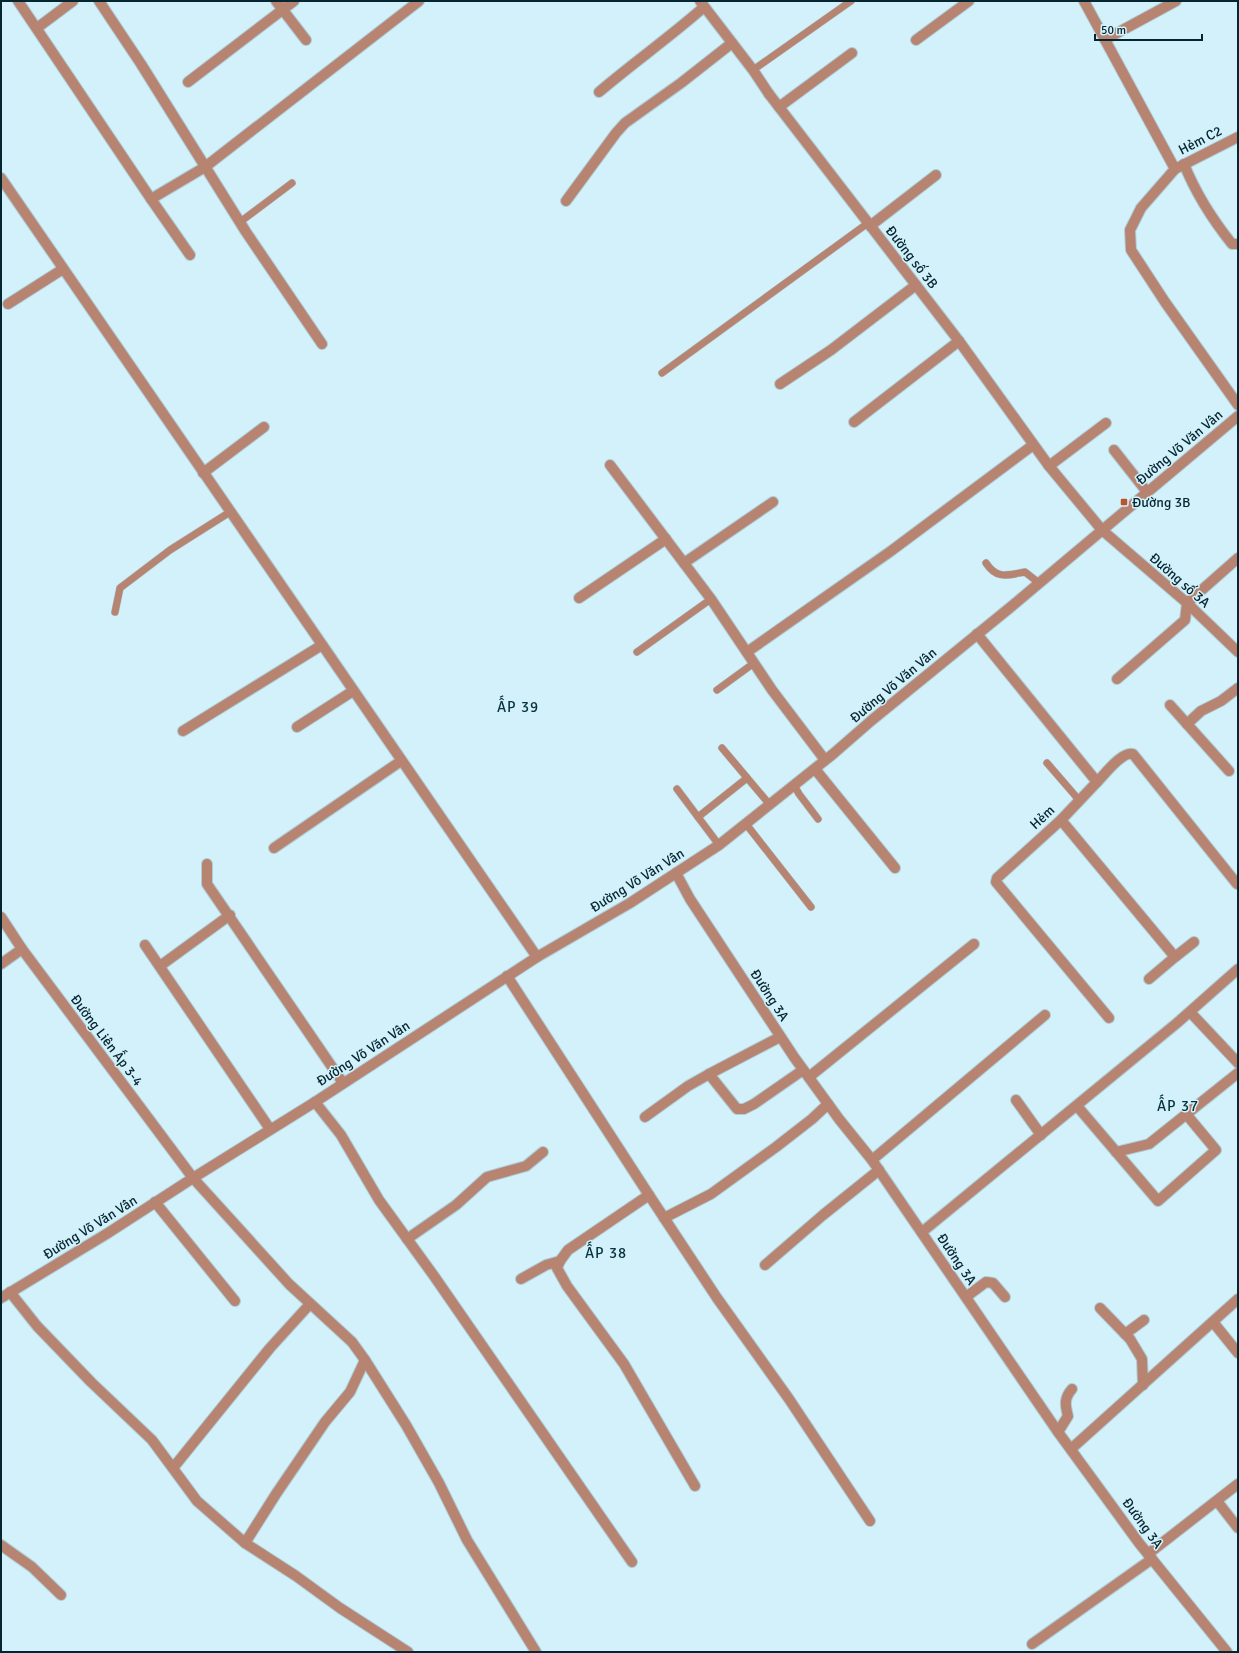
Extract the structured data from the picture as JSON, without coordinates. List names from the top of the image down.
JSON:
{
  "streets": {
    "street": [
      "Hẻm C2",
      "Đường số 3B",
      "Đường Võ Văn Vân",
      "Đường số 3A",
      "Hẻm",
      "Đường 3A",
      "Đường Liên Ấp 3-4"
    ]
  },
  "crossings": [
    ["Đường số 3B", "Đường Võ Văn Vân"],
    ["Đường số 3B", "Đường số 3A"],
    ["Đường Võ Văn Vân", "Đường số 3A"],
    ["Đường Võ Văn Vân", "Đường 3A"],
    ["Đường Võ Văn Vân", "Đường Liên Ấp 3-4"]
  ],
  "districts": ["ẤP 39", "ẤP 37", "ẤP 38"],
  "places": {
    "transit": ["Đường 3B"]
  },
  "scale_bar": "50 m"
}
